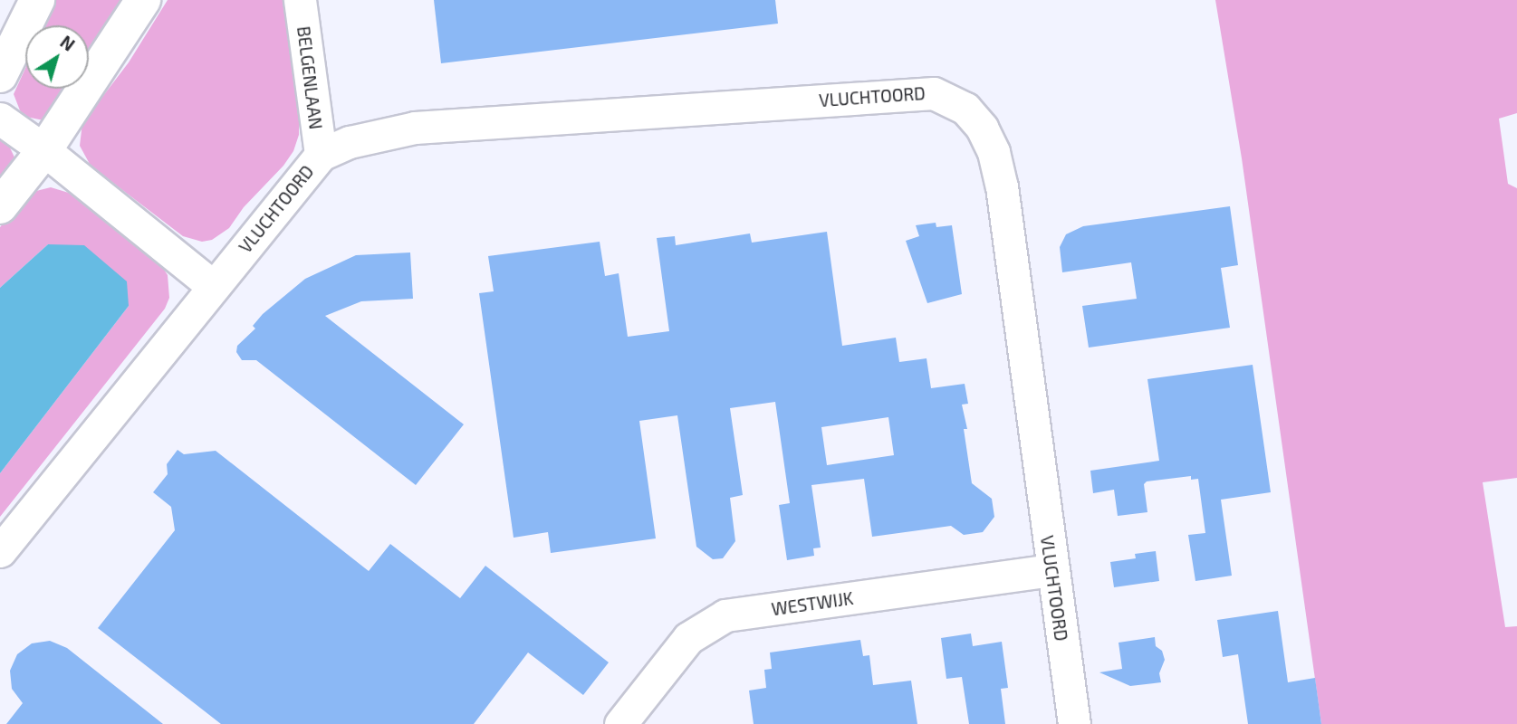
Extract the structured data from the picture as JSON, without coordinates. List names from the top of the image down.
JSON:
{
  "streets": {
    "street": ["BELGENLAAN", "VLUCHTOORD", "WESTWIJK"]
  },
  "crossings": [
    ["BELGENLAAN", "VLUCHTOORD"],
    ["VLUCHTOORD", "WESTWIJK"]
  ],
  "north": "top right"
}
